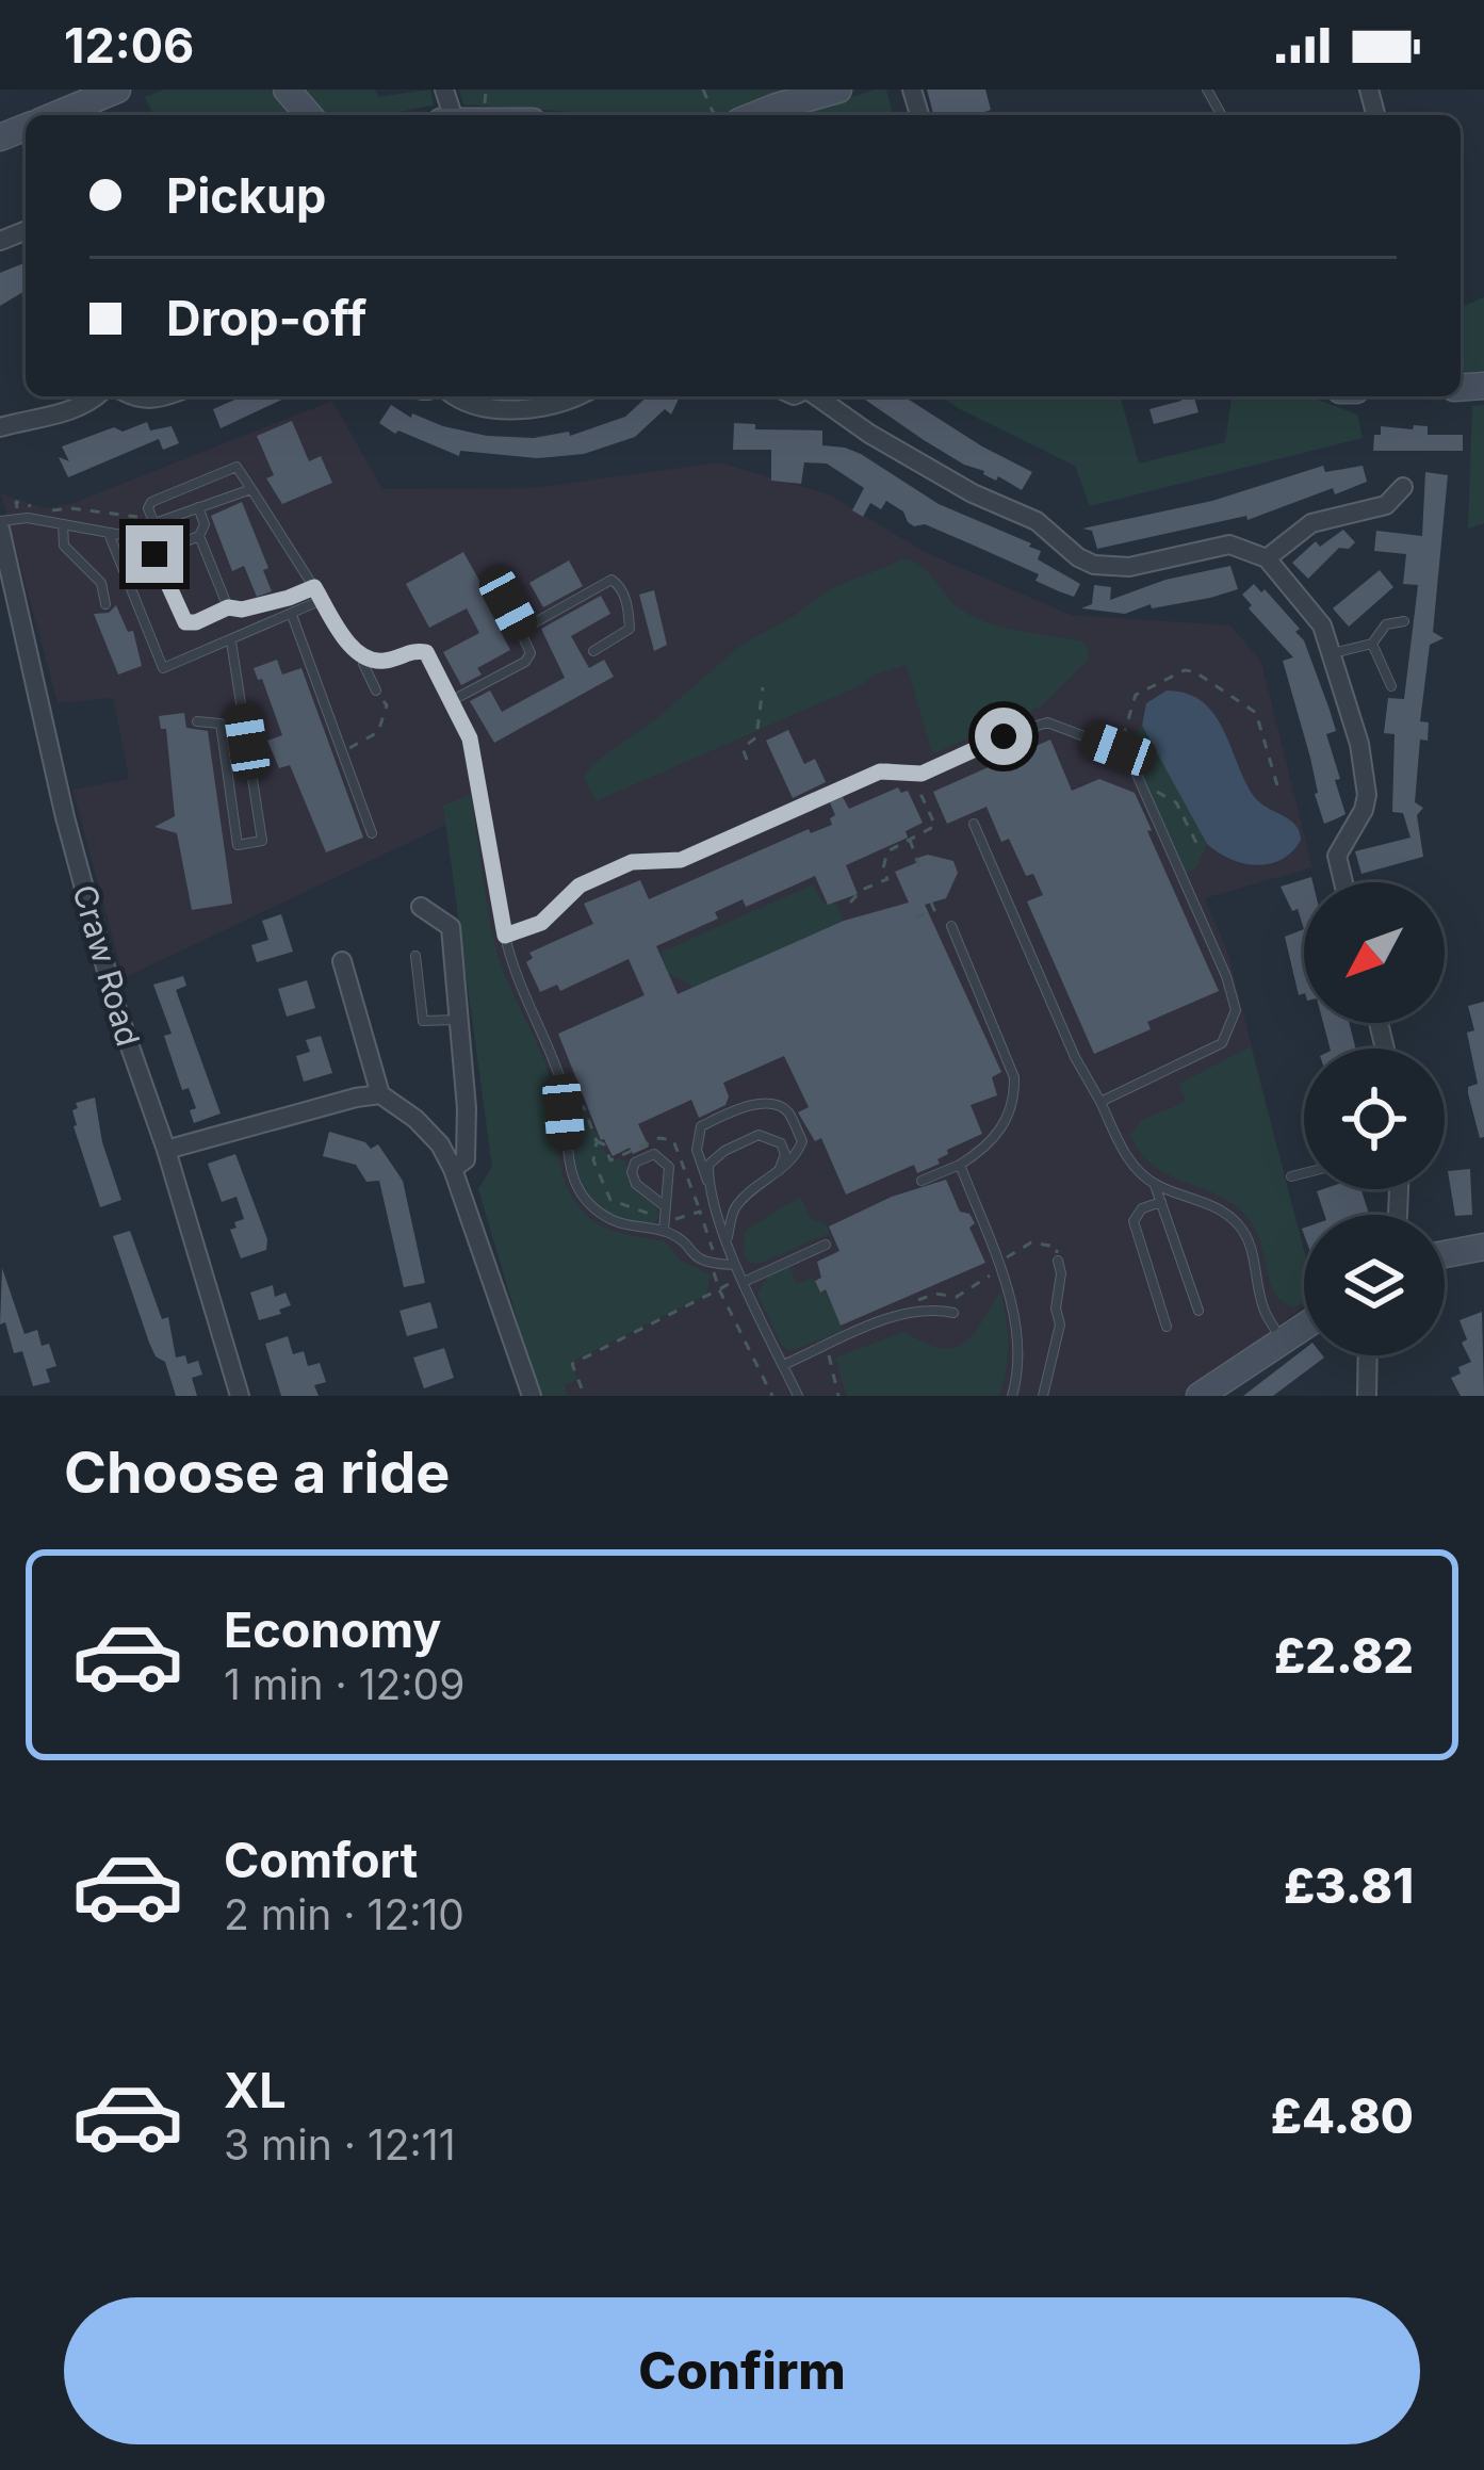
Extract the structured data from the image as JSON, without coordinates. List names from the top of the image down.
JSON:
{
  "streets": {
    "street": ["Craw Road"]
  },
  "north": "bottom left",
  "page": {
    "status": "12:06",
    "banner": ["Pickup", "Drop-off"],
    "heading": "Choose a ride",
    "list": [
      {
        "name": "Economy",
        "note": "1 min · 12:09",
        "value": "£2.82"
      },
      {
        "name": "Comfort",
        "note": "2 min · 12:10",
        "value": "£3.81"
      },
      {
        "name": "XL",
        "note": "3 min · 12:11",
        "value": "£4.80"
      }
    ],
    "buttons": "Confirm"
  }
}
